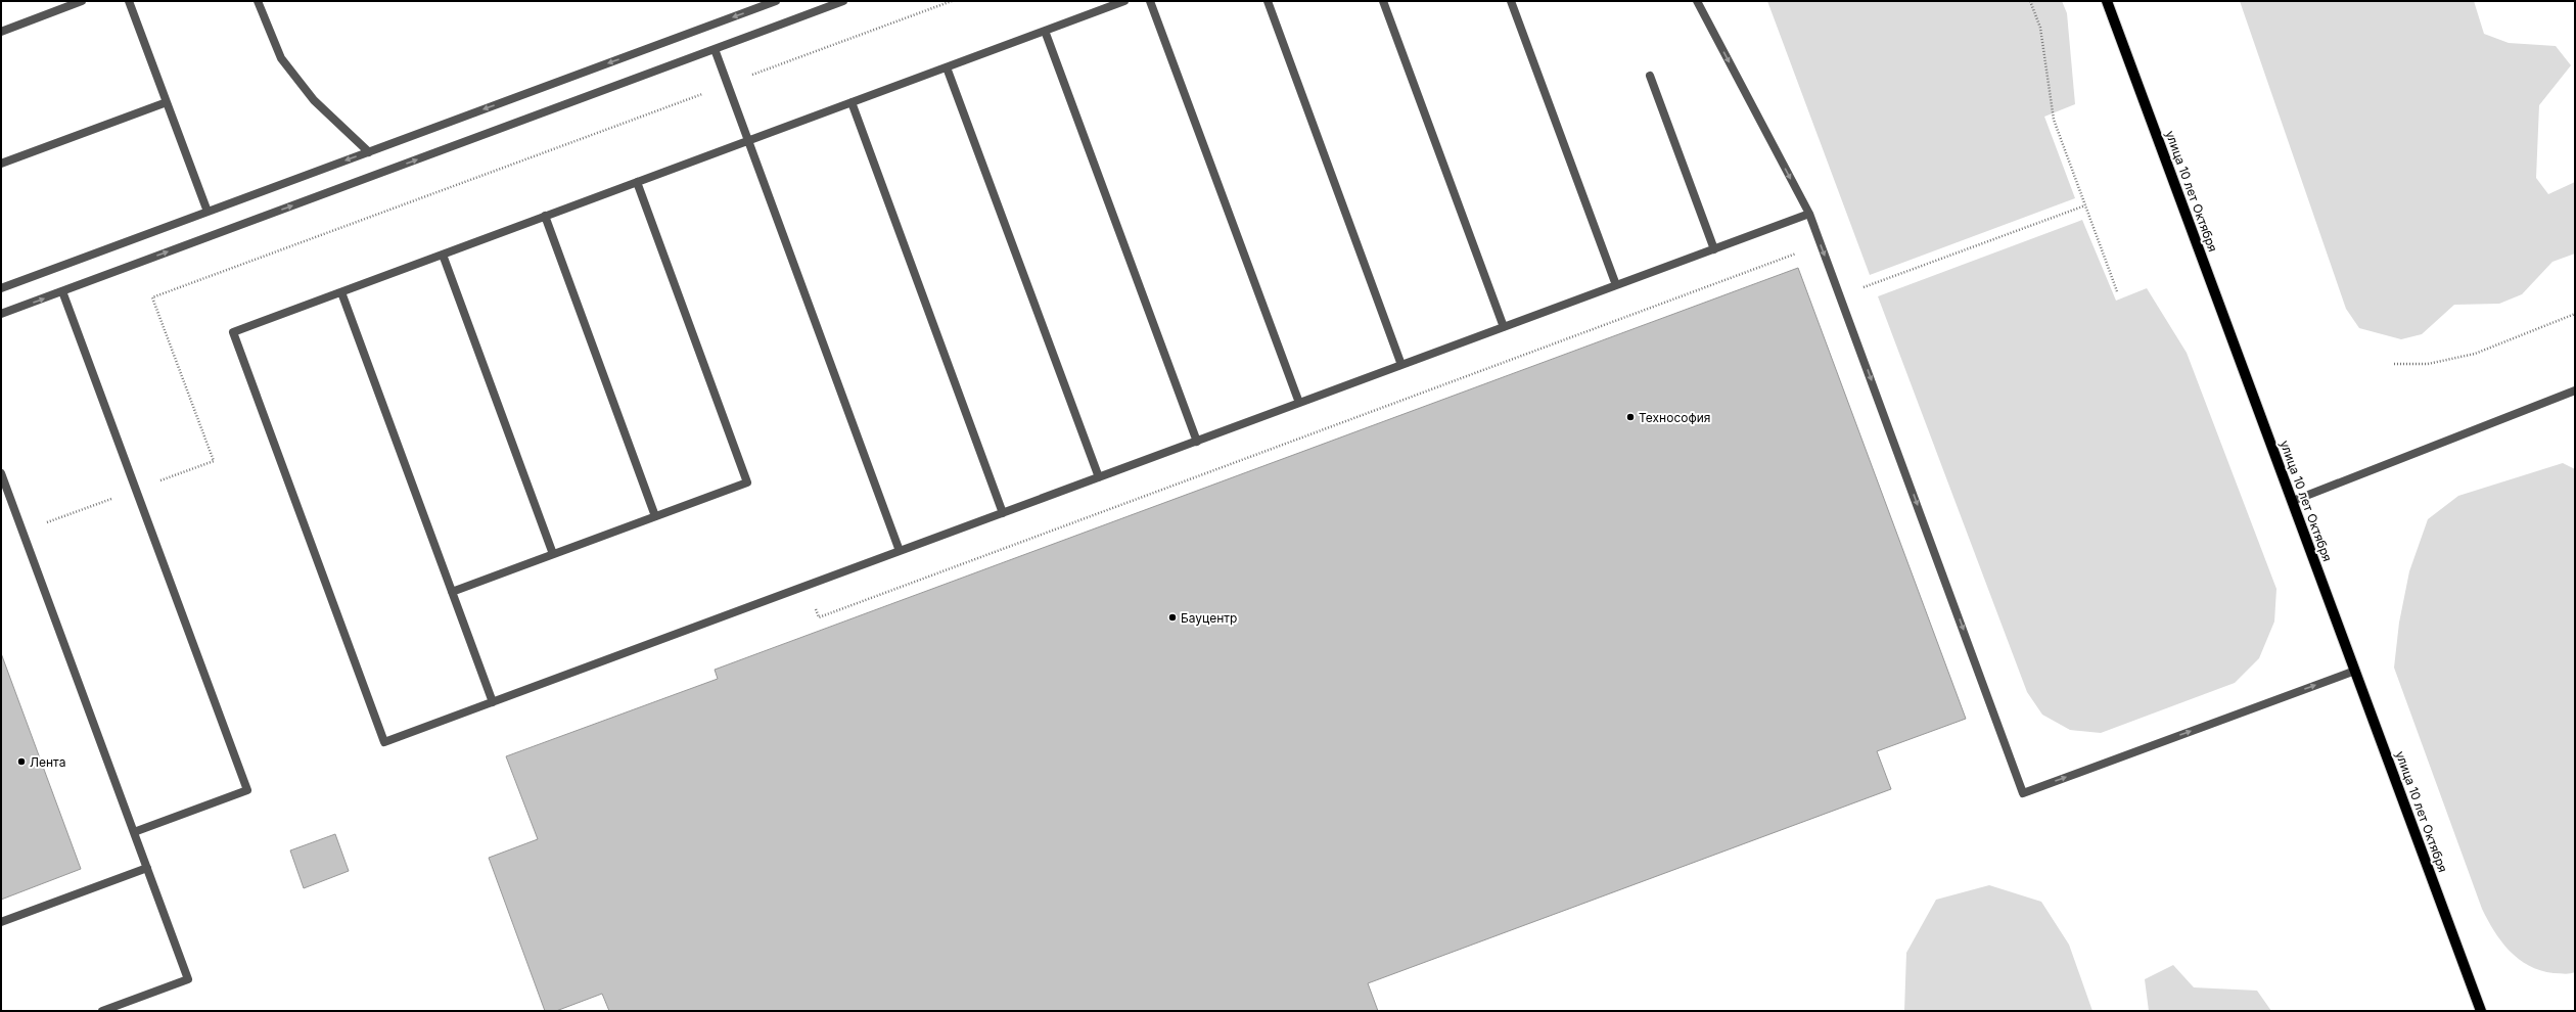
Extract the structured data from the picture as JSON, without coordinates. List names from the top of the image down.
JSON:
{
  "streets": {
    "main road": ["улица 10 лет Октября"]
  },
  "places": ["Технософия", "Бауцентр", "Лента"]
}
